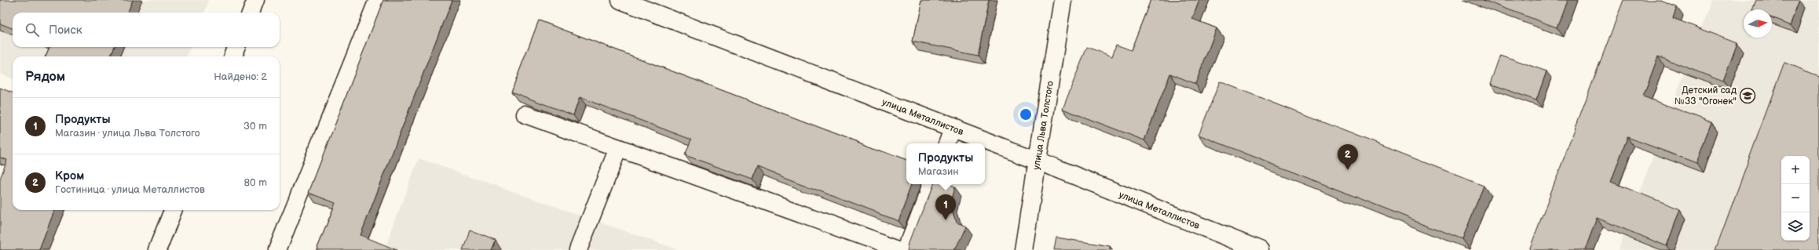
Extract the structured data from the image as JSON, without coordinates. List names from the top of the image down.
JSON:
{
  "streets": {
    "street": ["улица Металлистов", "улица Льва Толстого"]
  },
  "crossings": [
    ["улица Металлистов", "улица Льва Толстого"]
  ],
  "places": {
    "school or university": ["Детский сад №33 \"Огонек\""]
  },
  "north": "right",
  "page": {
    "search": "Поиск",
    "heading": ["Рядом", "Найдено: 2"],
    "list": [
      {
        "mark": "1",
        "name": "Продукты",
        "note": "Магазин · улица Льва Толстого",
        "value": "30 m"
      },
      {
        "mark": "2",
        "name": "Кром",
        "note": "Гостиница · улица Металлистов",
        "value": "80 m"
      }
    ],
    "popup": ["Продукты", "Магазин"],
    "pins": ["2", "1"],
    "map_buttons": ["+", "−"]
  }
}
